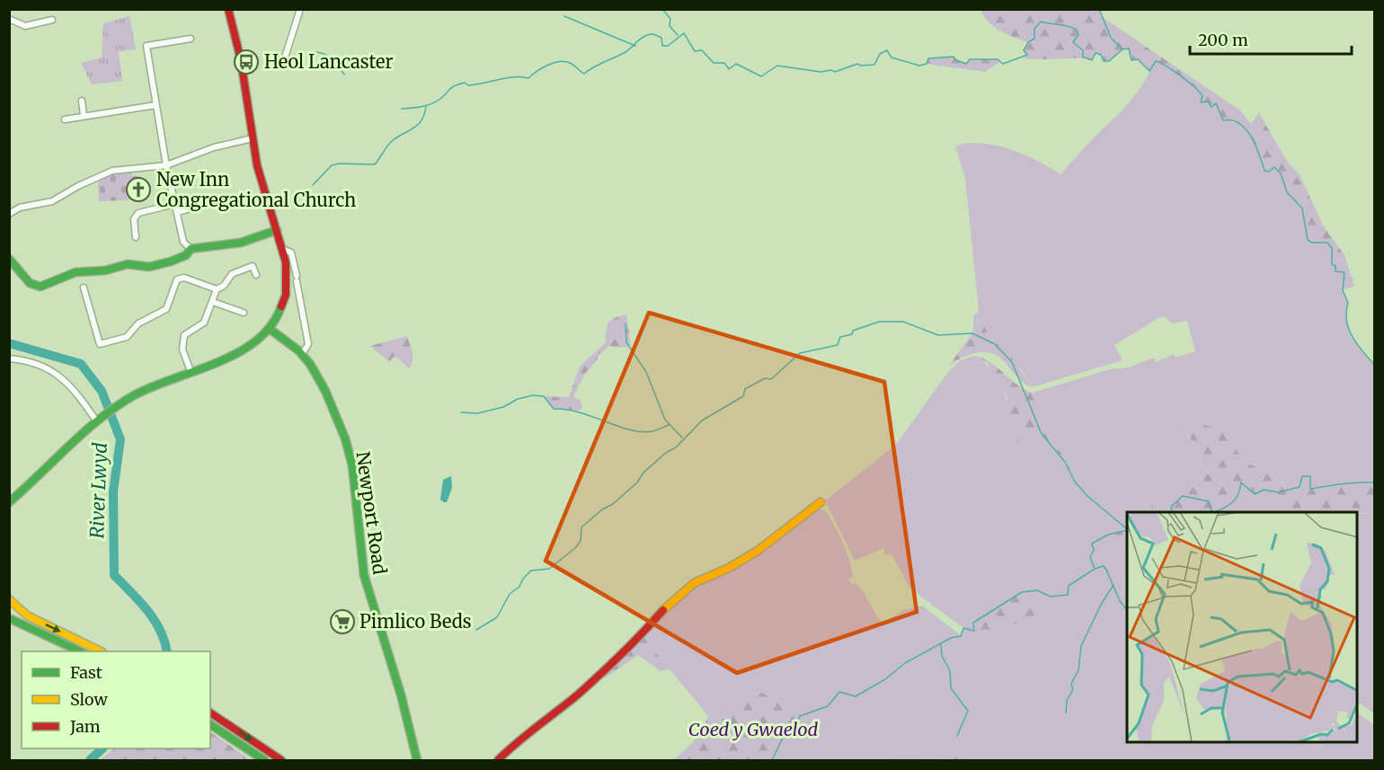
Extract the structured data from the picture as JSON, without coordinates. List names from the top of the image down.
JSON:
{
  "streets": {
    "main road": ["Newport Road"]
  },
  "water": ["River Lwyd"],
  "parks": ["Coed y Gwaelod"],
  "places": {
    "bus stop": ["Heol Lancaster"],
    "church": ["New Inn Congregational Church"],
    "supermarket": ["Pimlico Beds"]
  },
  "legend": ["Fast", "Slow", "Jam"],
  "scale_bar": "200 m"
}
